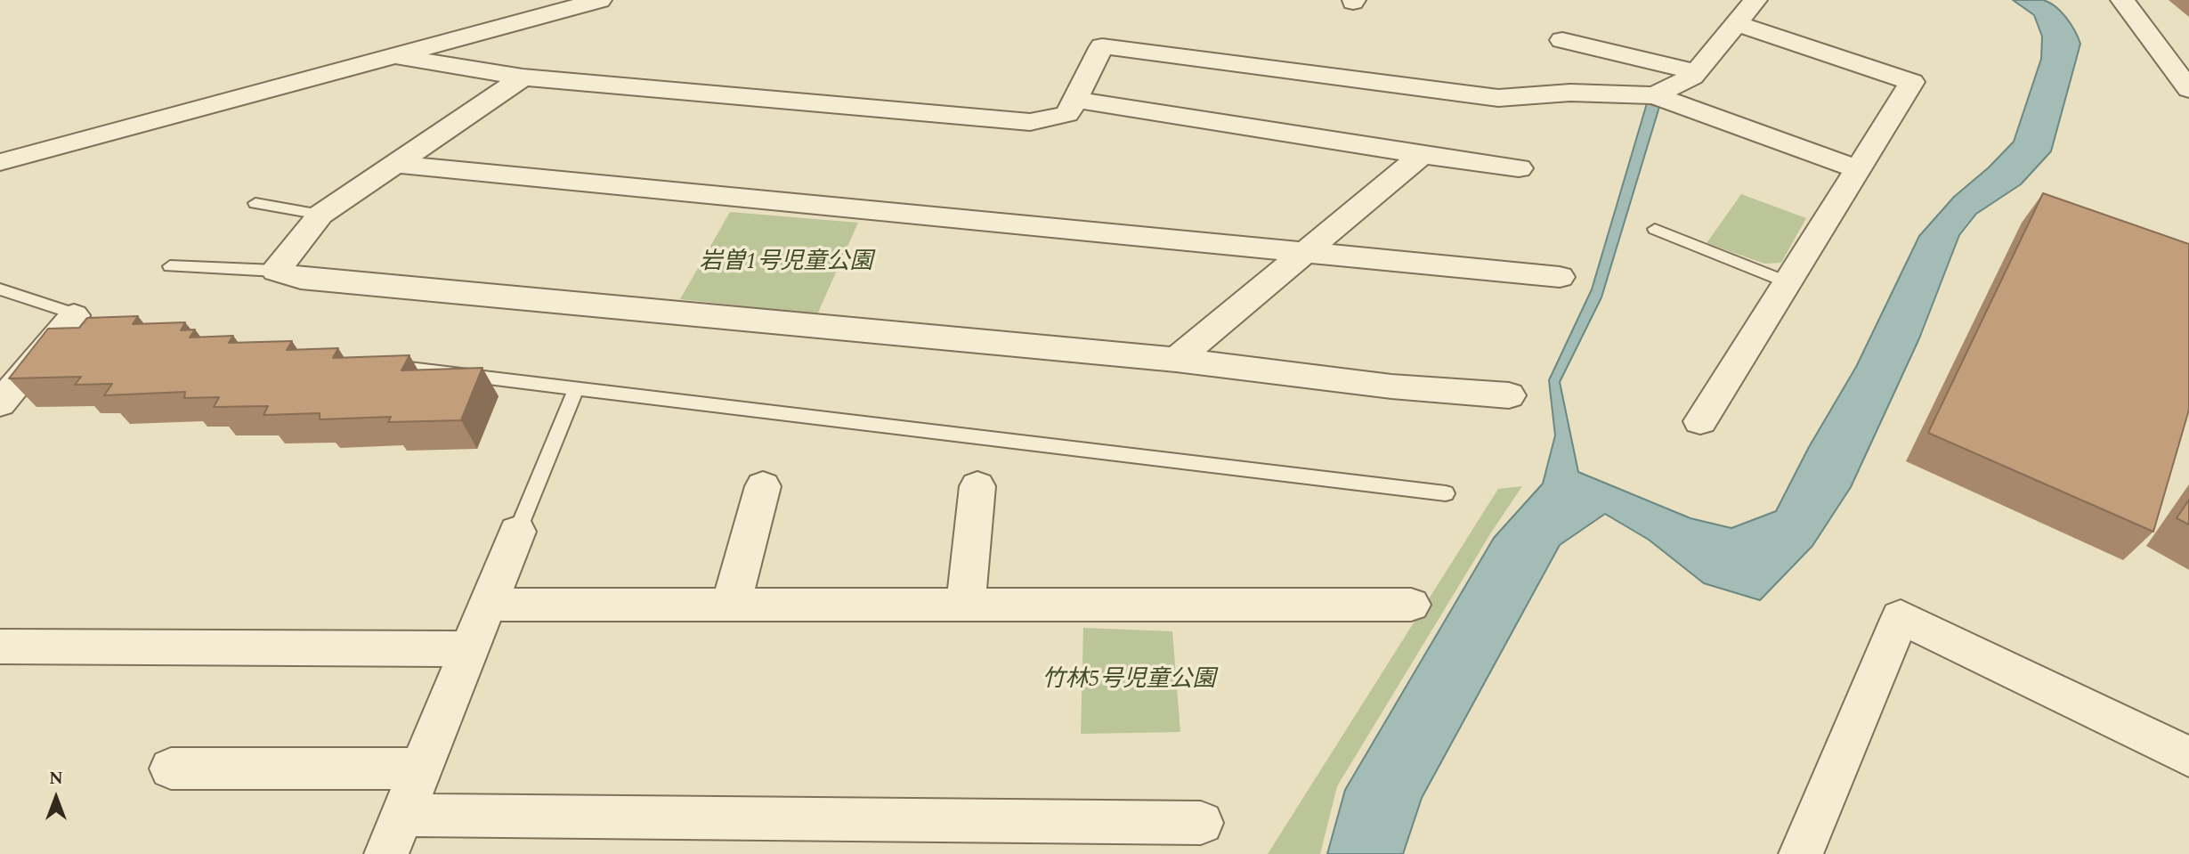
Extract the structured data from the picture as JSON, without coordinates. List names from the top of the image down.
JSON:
{
  "parks": ["岩曽1号児童公園", "竹林5号児童公園"],
  "north": "top"
}
